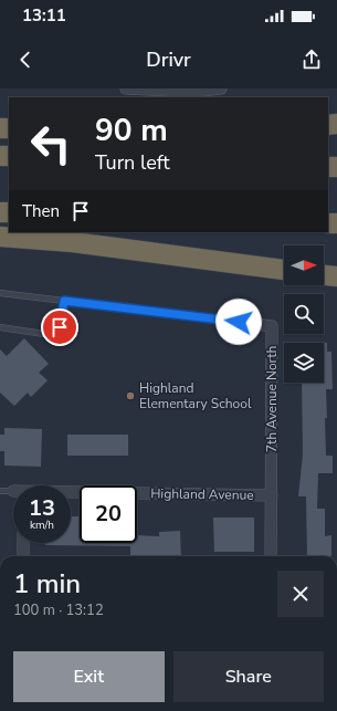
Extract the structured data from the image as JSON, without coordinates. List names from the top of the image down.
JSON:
{
  "streets": {
    "street": ["7th Avenue North", "Highland Avenue"]
  },
  "crossings": [
    ["7th Avenue North", "Highland Avenue"]
  ],
  "places": ["Highland Elementary School"],
  "north": "right",
  "page": {
    "status": "13:11",
    "header": "Drivr",
    "turn": ["90 m", "Turn left"],
    "then": "Then",
    "speed": "13 km/h",
    "limit": "20",
    "heading": ["1 min", "100 m · 13:12"],
    "buttons": ["Exit", "Share"]
  }
}
